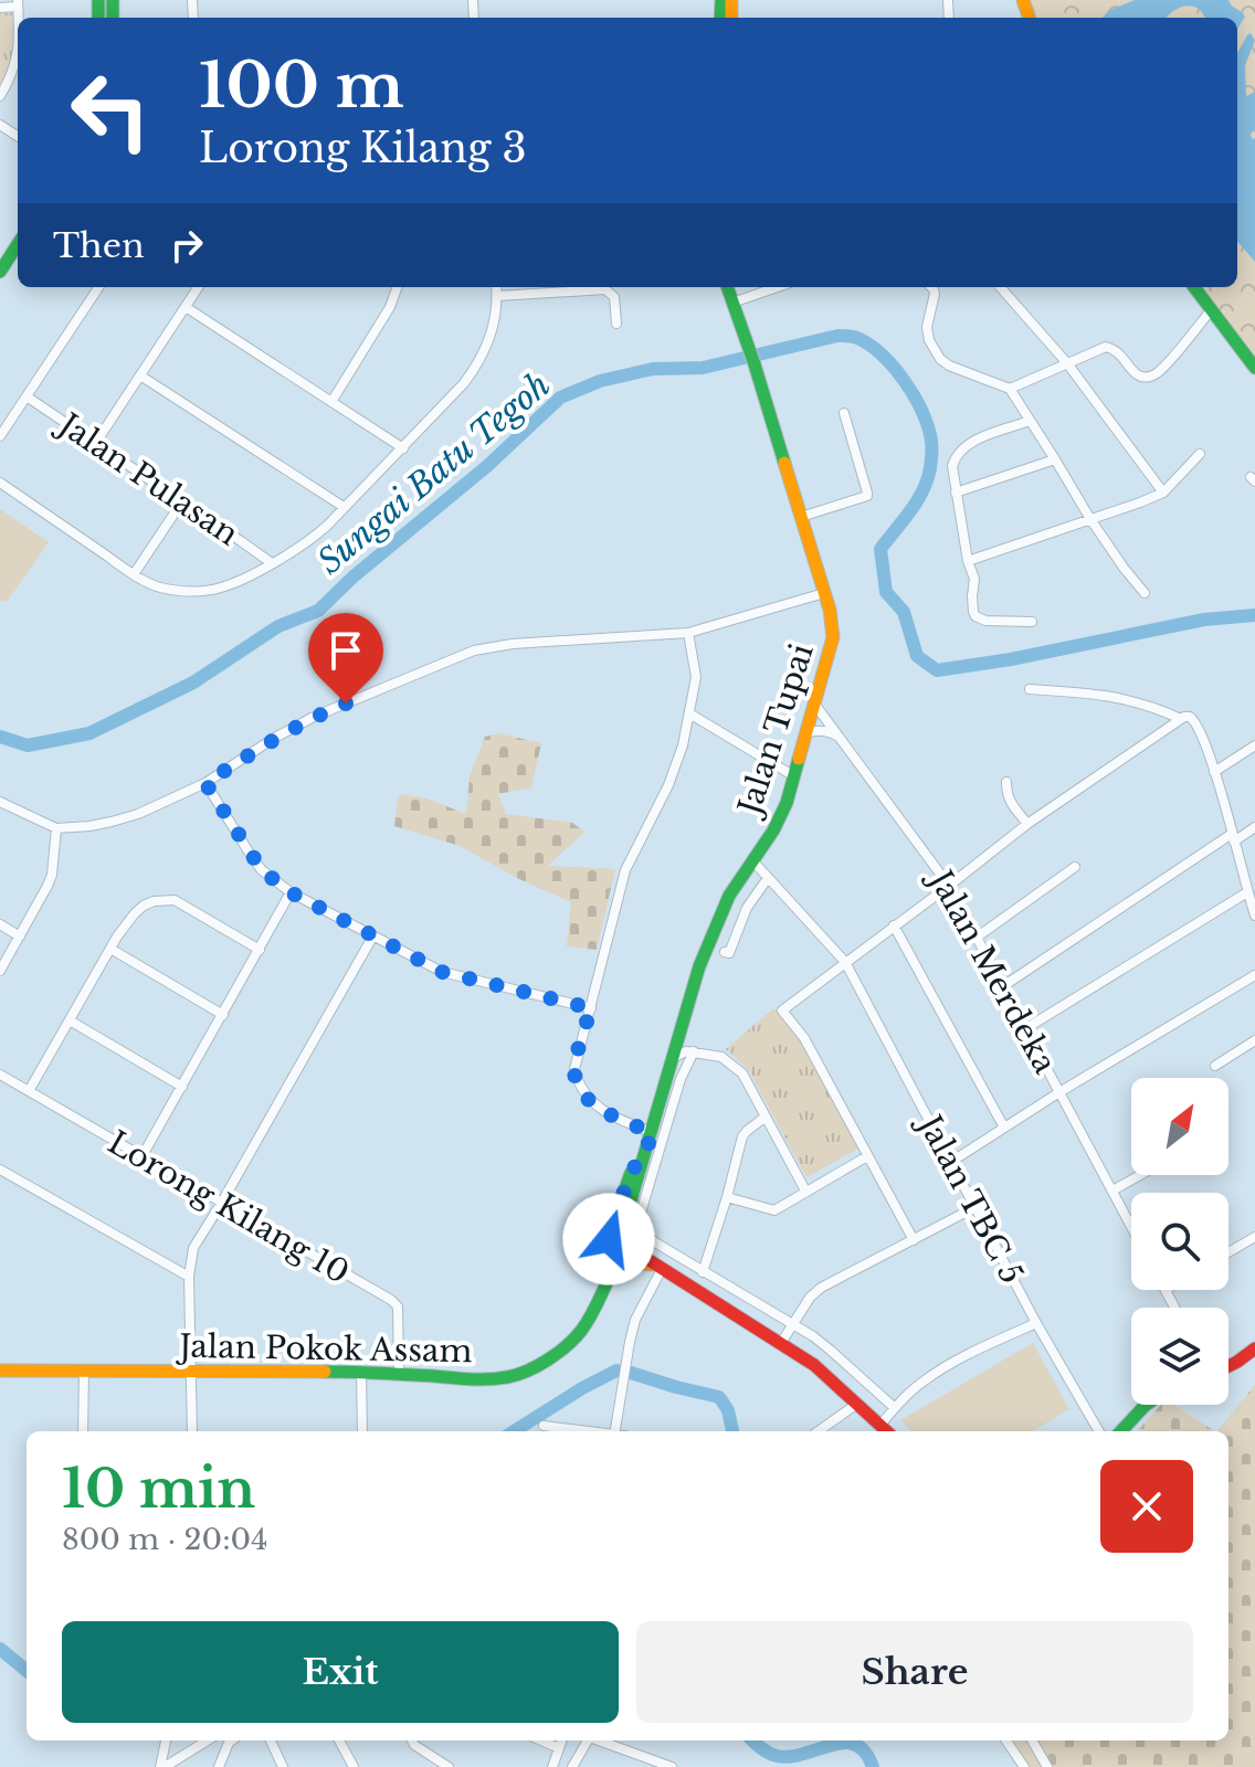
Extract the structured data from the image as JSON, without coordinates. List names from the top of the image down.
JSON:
{
  "streets": {
    "street": [
      "Jalan Pulasan",
      "Jalan Tupai",
      "Jalan Merdeka",
      "Jalan TBC 5",
      "Lorong Kilang 10",
      "Jalan Pokok Assam"
    ]
  },
  "crossings": [
    ["Jalan Tupai", "Jalan Merdeka"],
    ["Jalan Tupai", "Jalan TBC 5"],
    ["Jalan Tupai", "Jalan Pokok Assam"],
    ["Lorong Kilang 10", "Jalan Pokok Assam"]
  ],
  "water": ["Sungai Batu Tegoh"],
  "north": "top right",
  "page": {
    "turn": ["100 m", "Lorong Kilang 3"],
    "then": "Then",
    "heading": ["10 min", "800 m · 20:04"],
    "buttons": ["Exit", "Share"]
  }
}
